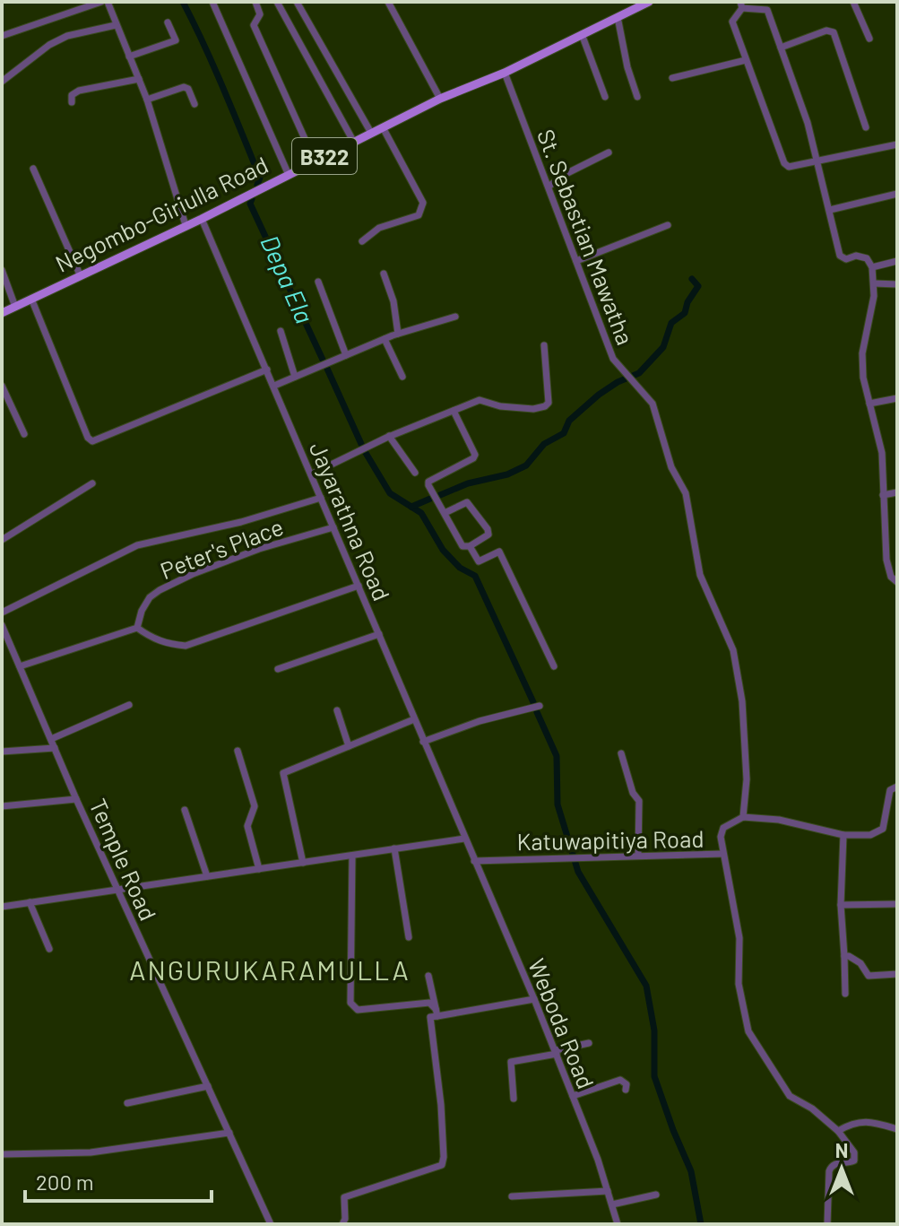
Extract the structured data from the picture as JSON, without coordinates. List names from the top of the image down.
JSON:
{
  "streets": {
    "main road": ["B322", "Negombo-Giriulla Road"],
    "street": [
      "St. Sebastian Mawatha",
      "Jayarathna Road",
      "Peter's Place",
      "Katuwapitiya Road",
      "Temple Road",
      "Weboda Road"
    ]
  },
  "crossings": [
    ["Negombo-Giriulla Road", "St. Sebastian Mawatha"],
    ["Negombo-Giriulla Road", "Jayarathna Road"],
    ["St. Sebastian Mawatha", "Katuwapitiya Road"],
    ["Jayarathna Road", "Peter's Place"],
    ["Jayarathna Road", "Weboda Road"],
    ["Katuwapitiya Road", "Weboda Road"]
  ],
  "districts": ["ANGURUKARAMULLA"],
  "water": ["Depa Ela"],
  "scale_bar": "200 m",
  "north": "top"
}
